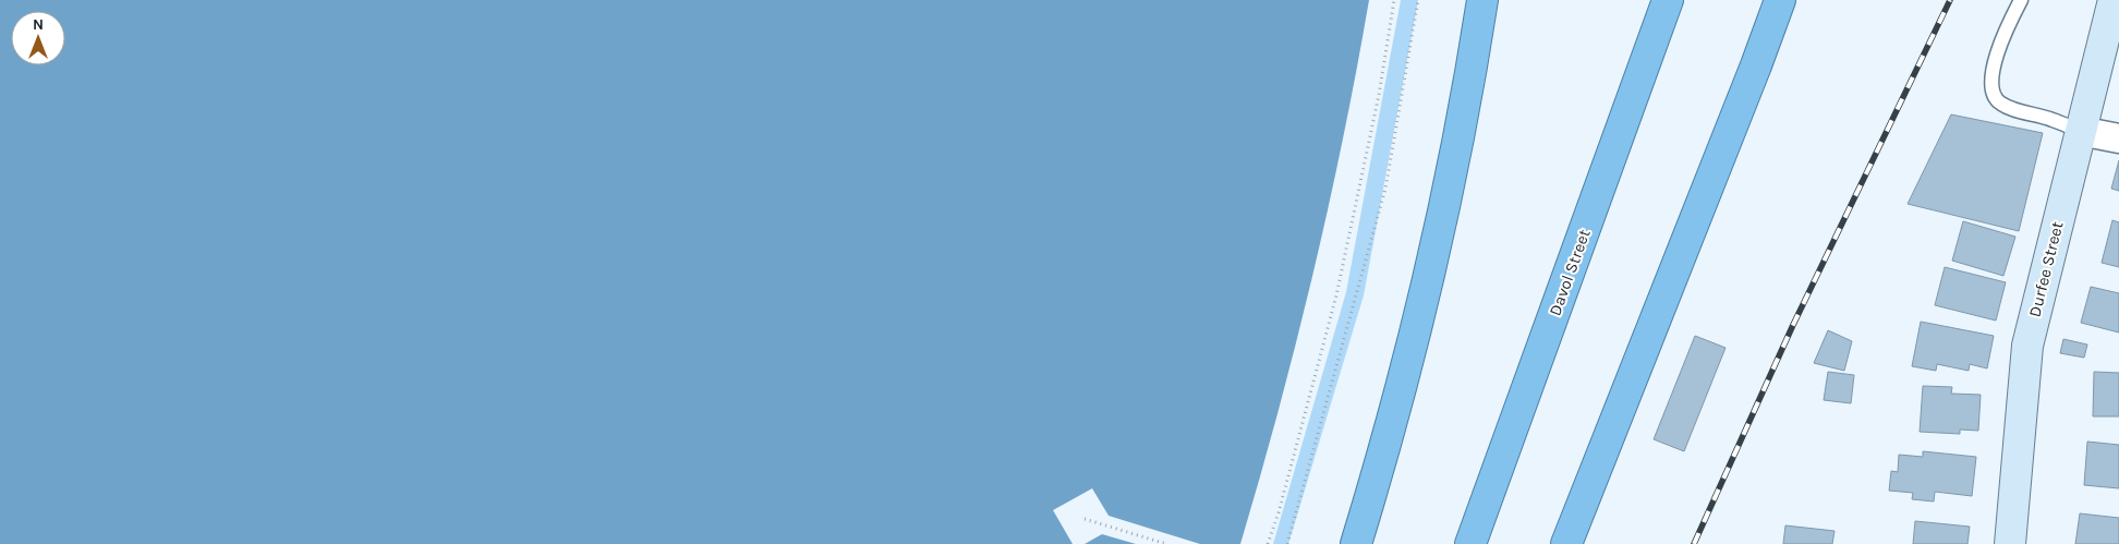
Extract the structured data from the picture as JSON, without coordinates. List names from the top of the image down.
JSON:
{
  "streets": {
    "highway": ["Davol Street"],
    "main road": ["Durfee Street"]
  },
  "north": "top"
}
